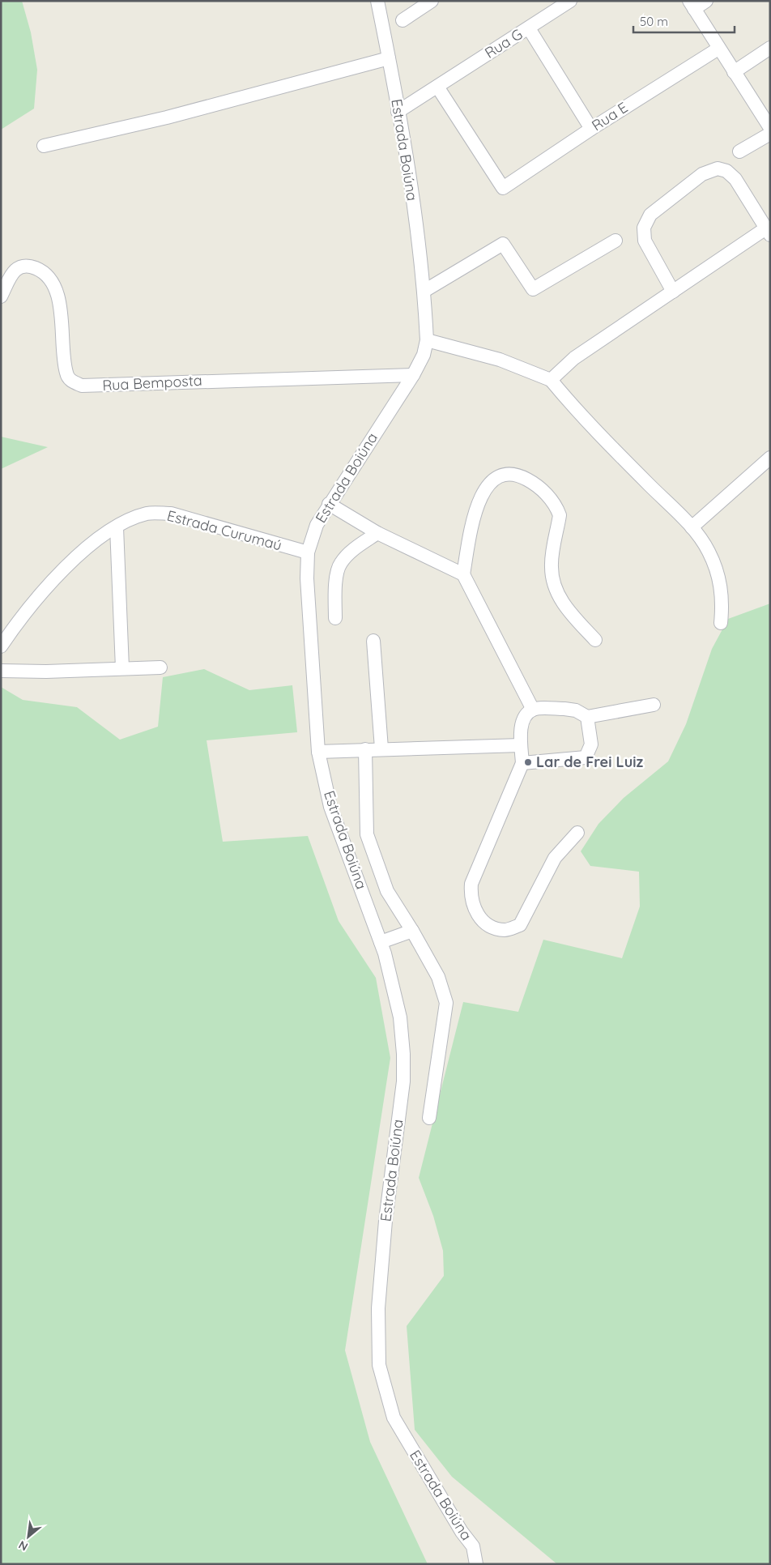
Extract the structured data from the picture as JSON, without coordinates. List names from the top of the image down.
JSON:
{
  "streets": {
    "street": [
      "Rua G",
      "Rua E",
      "Estrada Boiúna",
      "Rua Bemposta",
      "Estrada Curumaú"
    ]
  },
  "crossings": [
    ["Rua G", "Rua E"],
    ["Rua G", "Estrada Boiúna"],
    ["Estrada Boiúna", "Rua Bemposta"],
    ["Estrada Boiúna", "Estrada Curumaú"]
  ],
  "places": ["Lar de Frei Luiz"],
  "scale_bar": "50 m",
  "north": "bottom left"
}
